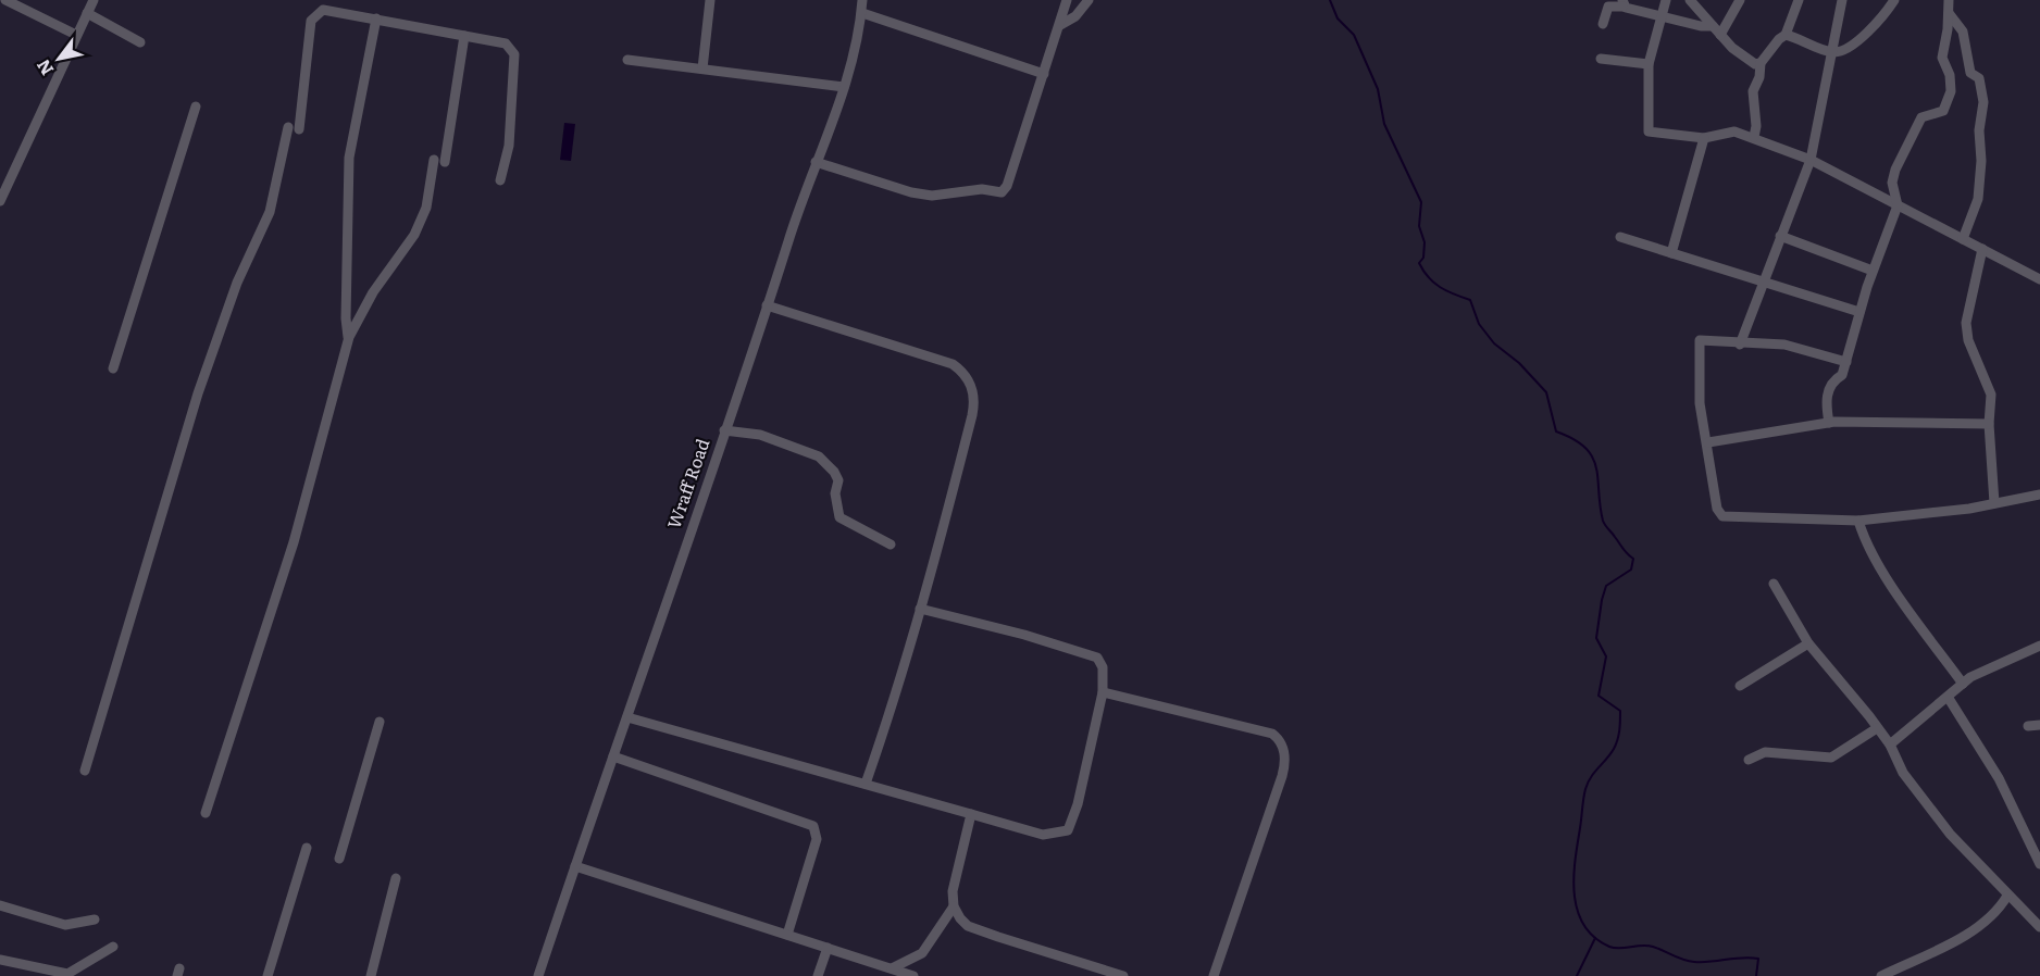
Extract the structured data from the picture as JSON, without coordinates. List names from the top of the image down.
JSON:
{
  "streets": {
    "street": ["Wraff Road"]
  },
  "north": "bottom left"
}
